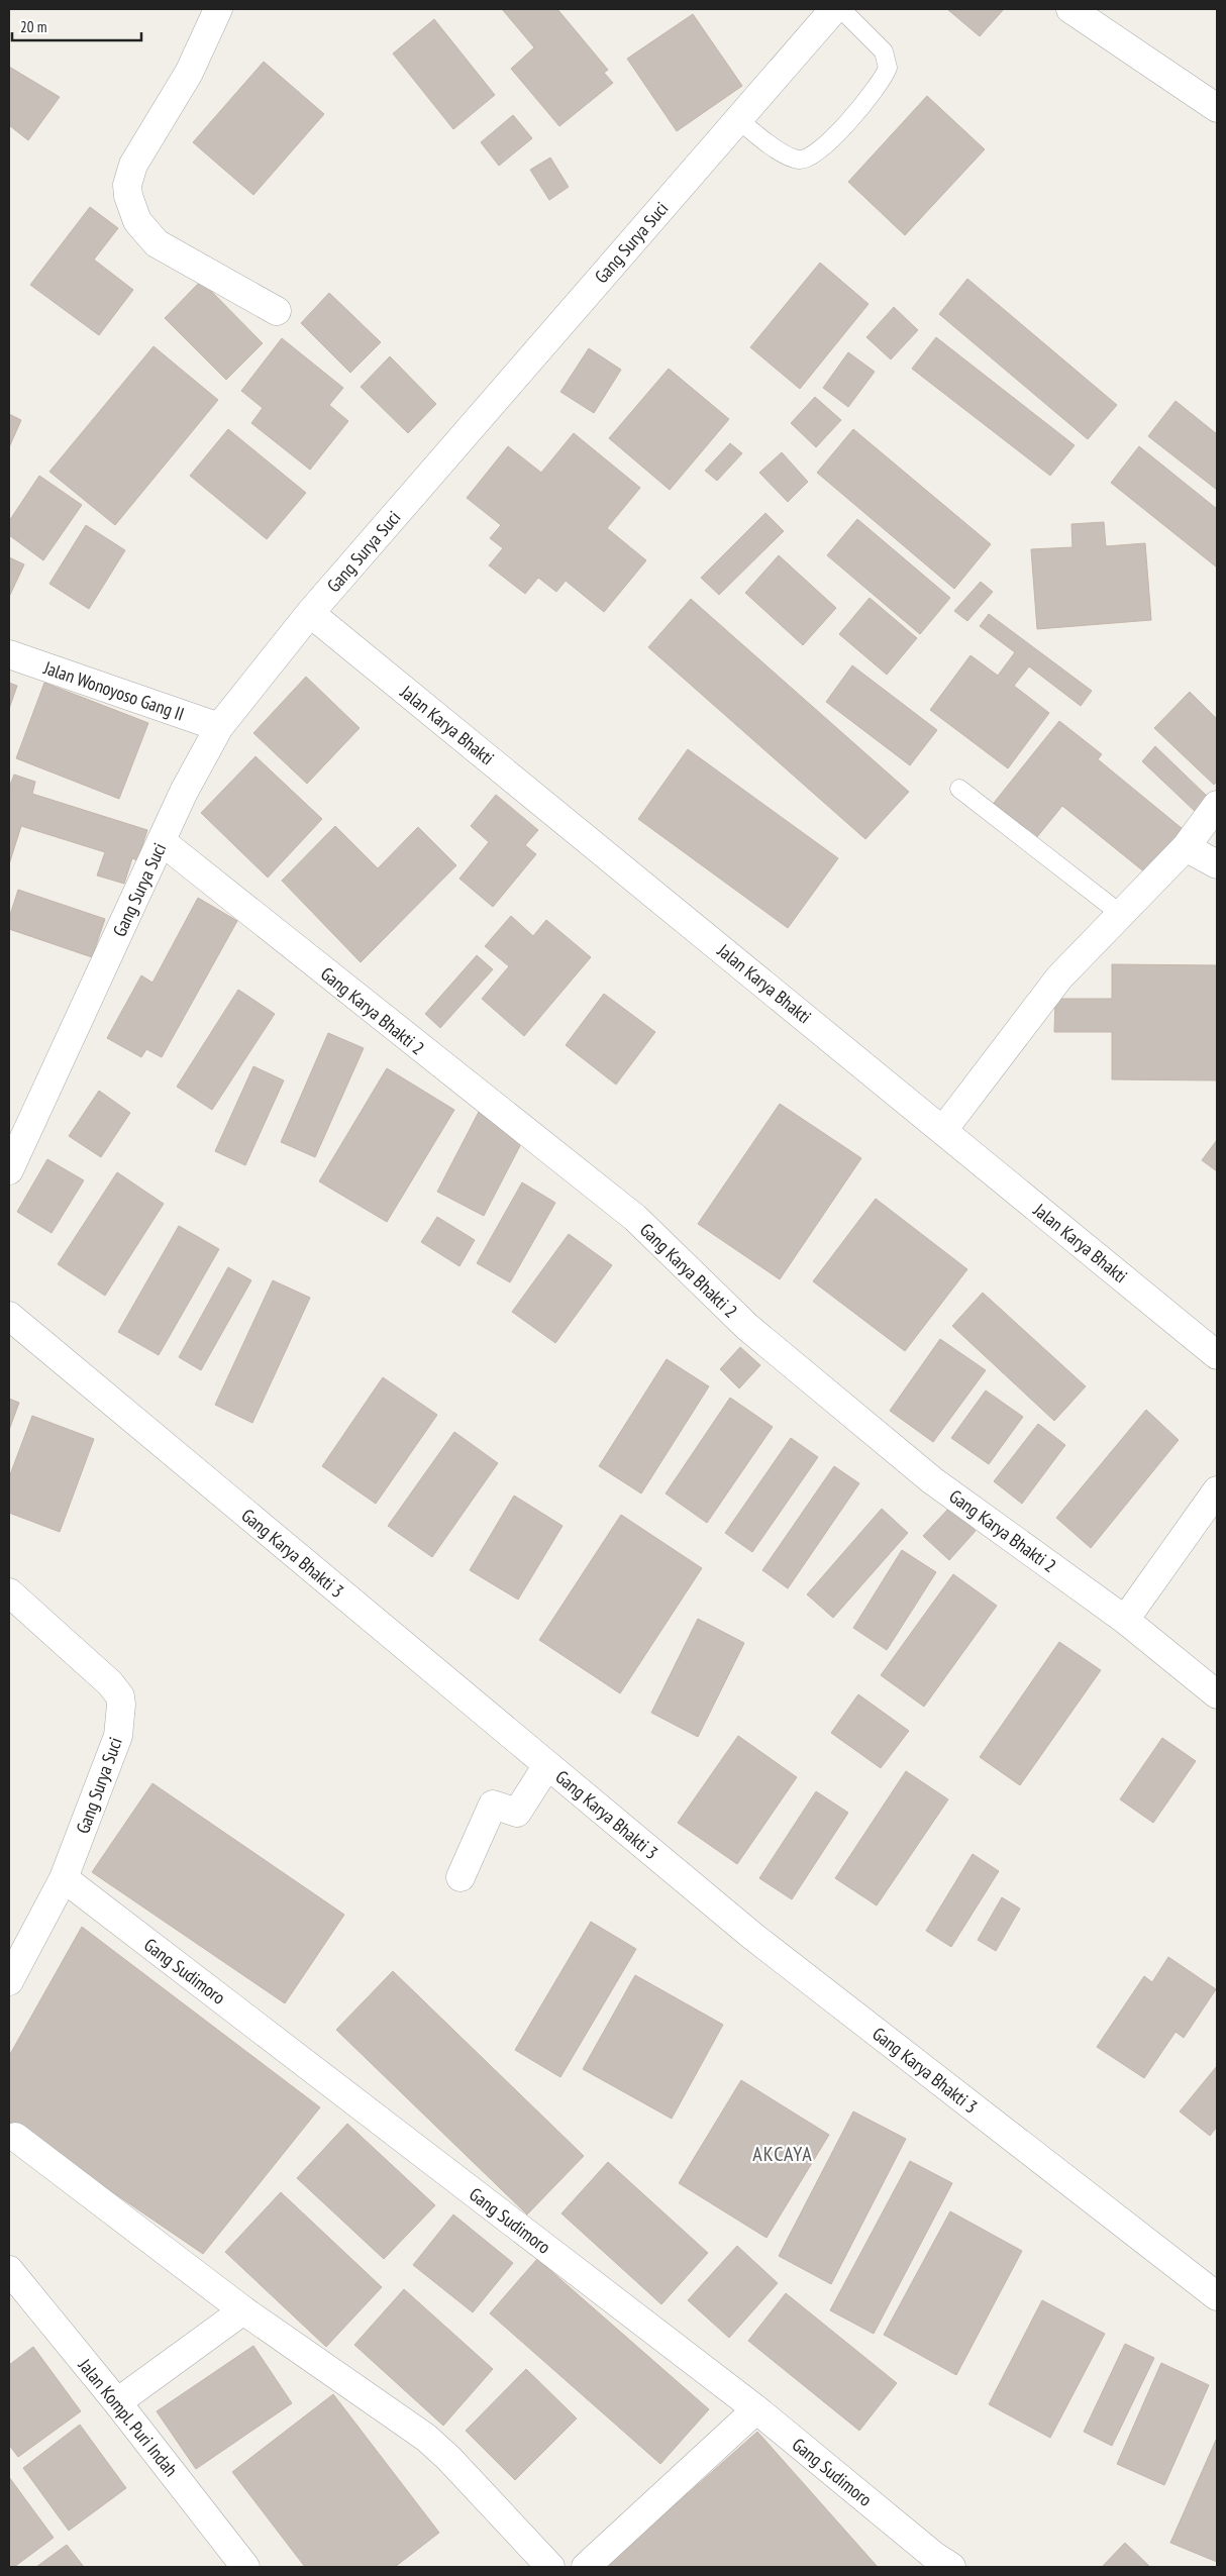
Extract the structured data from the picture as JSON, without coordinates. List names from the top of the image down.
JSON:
{
  "streets": {
    "street": [
      "Gang Surya Suci",
      "Jalan Wonoyoso Gang II",
      "Jalan Karya Bhakti",
      "Gang Karya Bhakti 2",
      "Gang Karya Bhakti 3",
      "Gang Sudimoro",
      "Jalan Kompl. Puri Indah"
    ]
  },
  "crossings": [
    ["Gang Surya Suci", "Jalan Wonoyoso Gang II"],
    ["Gang Surya Suci", "Jalan Karya Bhakti"],
    ["Gang Surya Suci", "Gang Karya Bhakti 2"],
    ["Gang Surya Suci", "Gang Sudimoro"]
  ],
  "districts": ["AKCAYA"],
  "scale_bar": "20 m"
}
